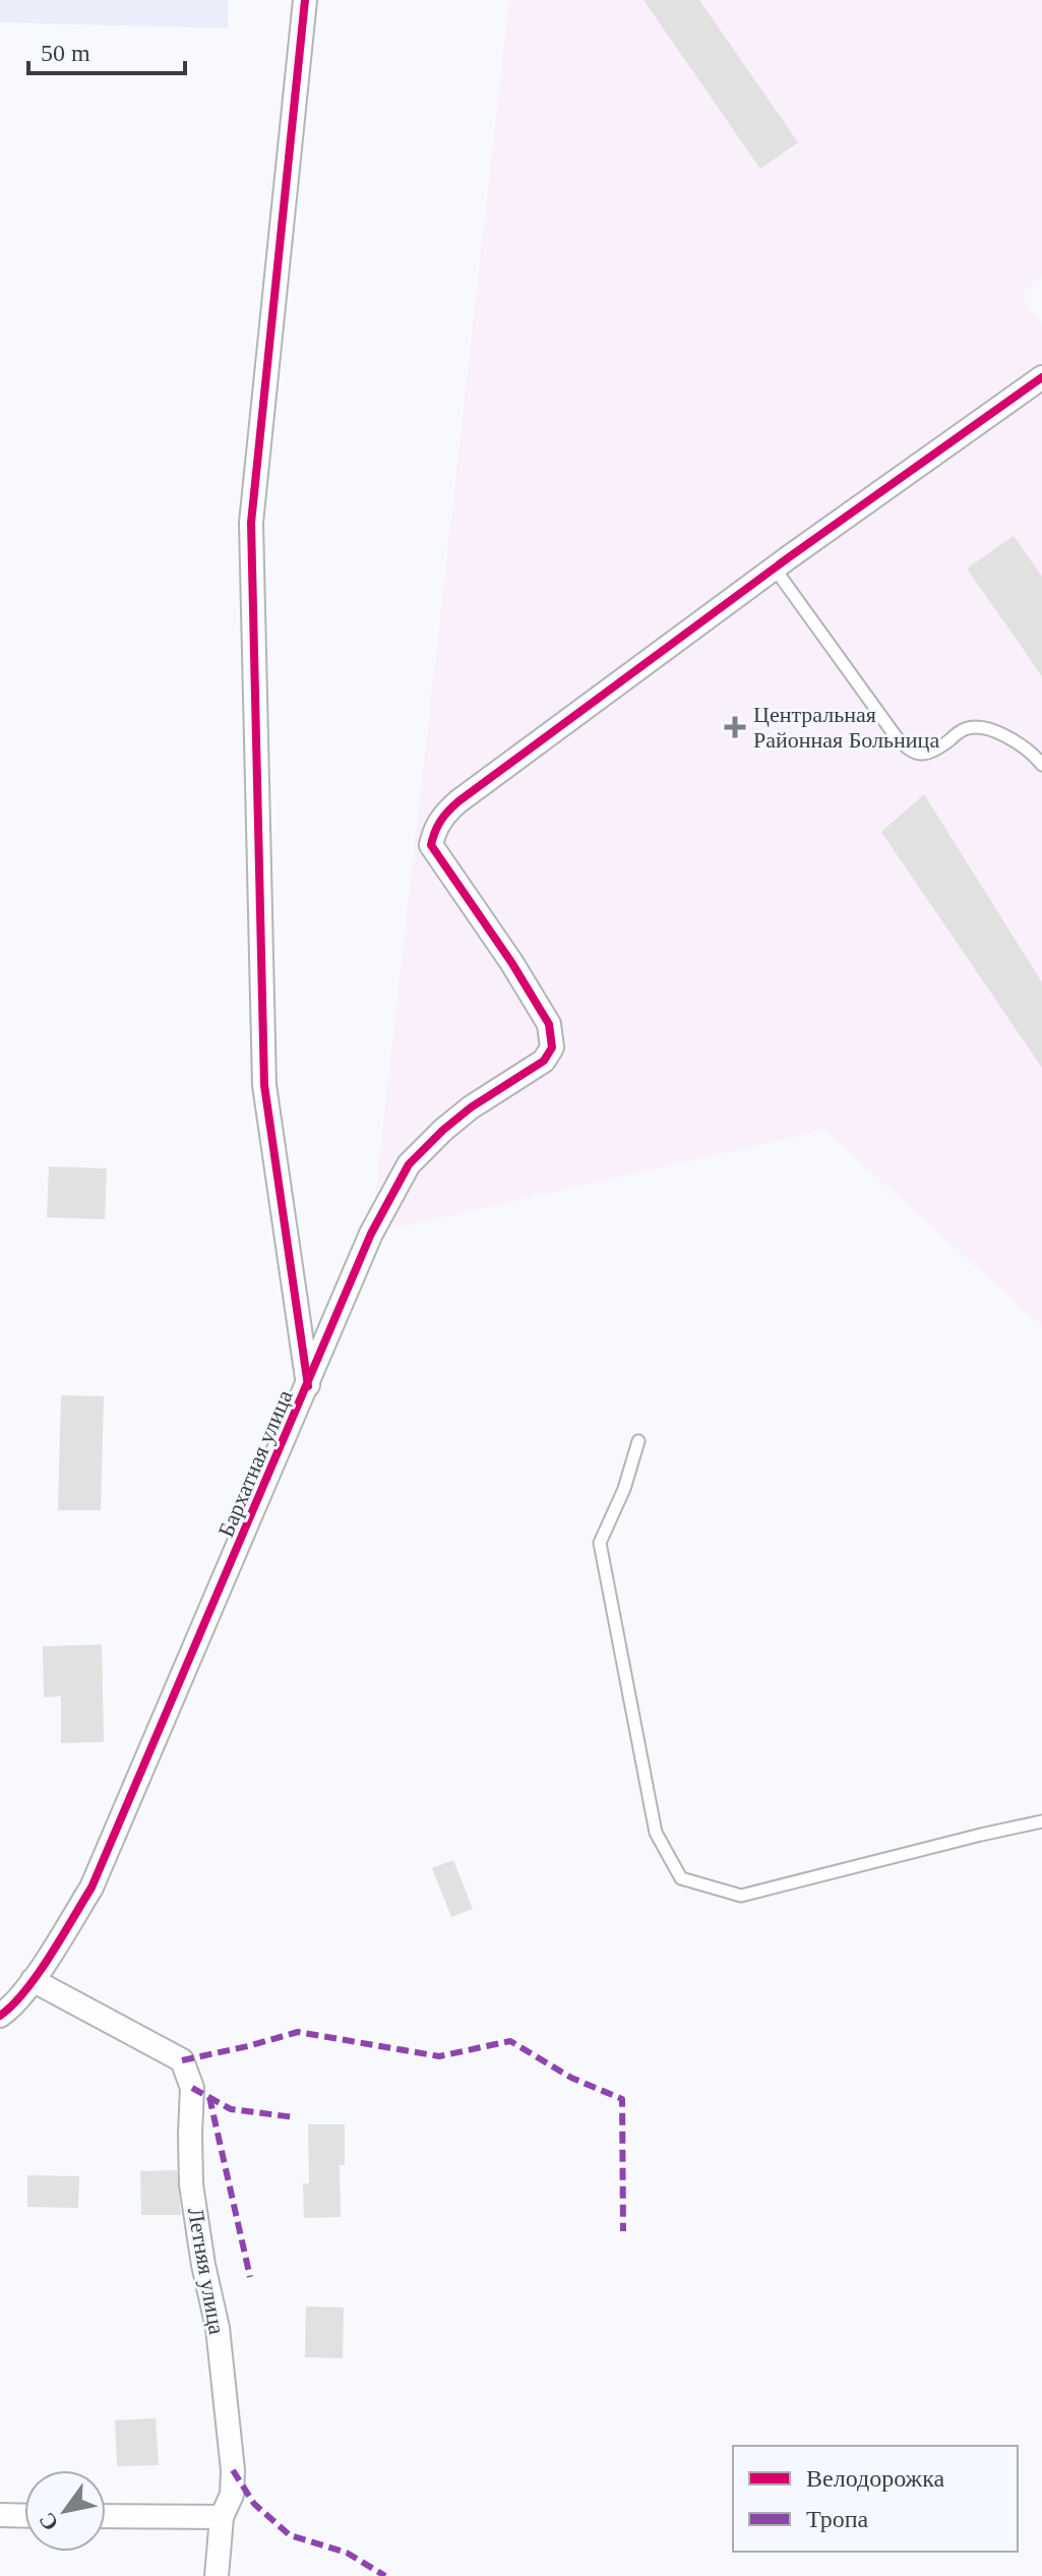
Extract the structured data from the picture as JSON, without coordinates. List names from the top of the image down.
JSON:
{
  "streets": {
    "street": ["Бархатная улица", "Летняя улица"]
  },
  "crossings": [
    ["Бархатная улица", "Летняя улица"]
  ],
  "places": {
    "health": ["Центральная Районная Больница"]
  },
  "legend": ["Велодорожка", "Тропа"],
  "scale_bar": "50 m",
  "north": "bottom left"
}
